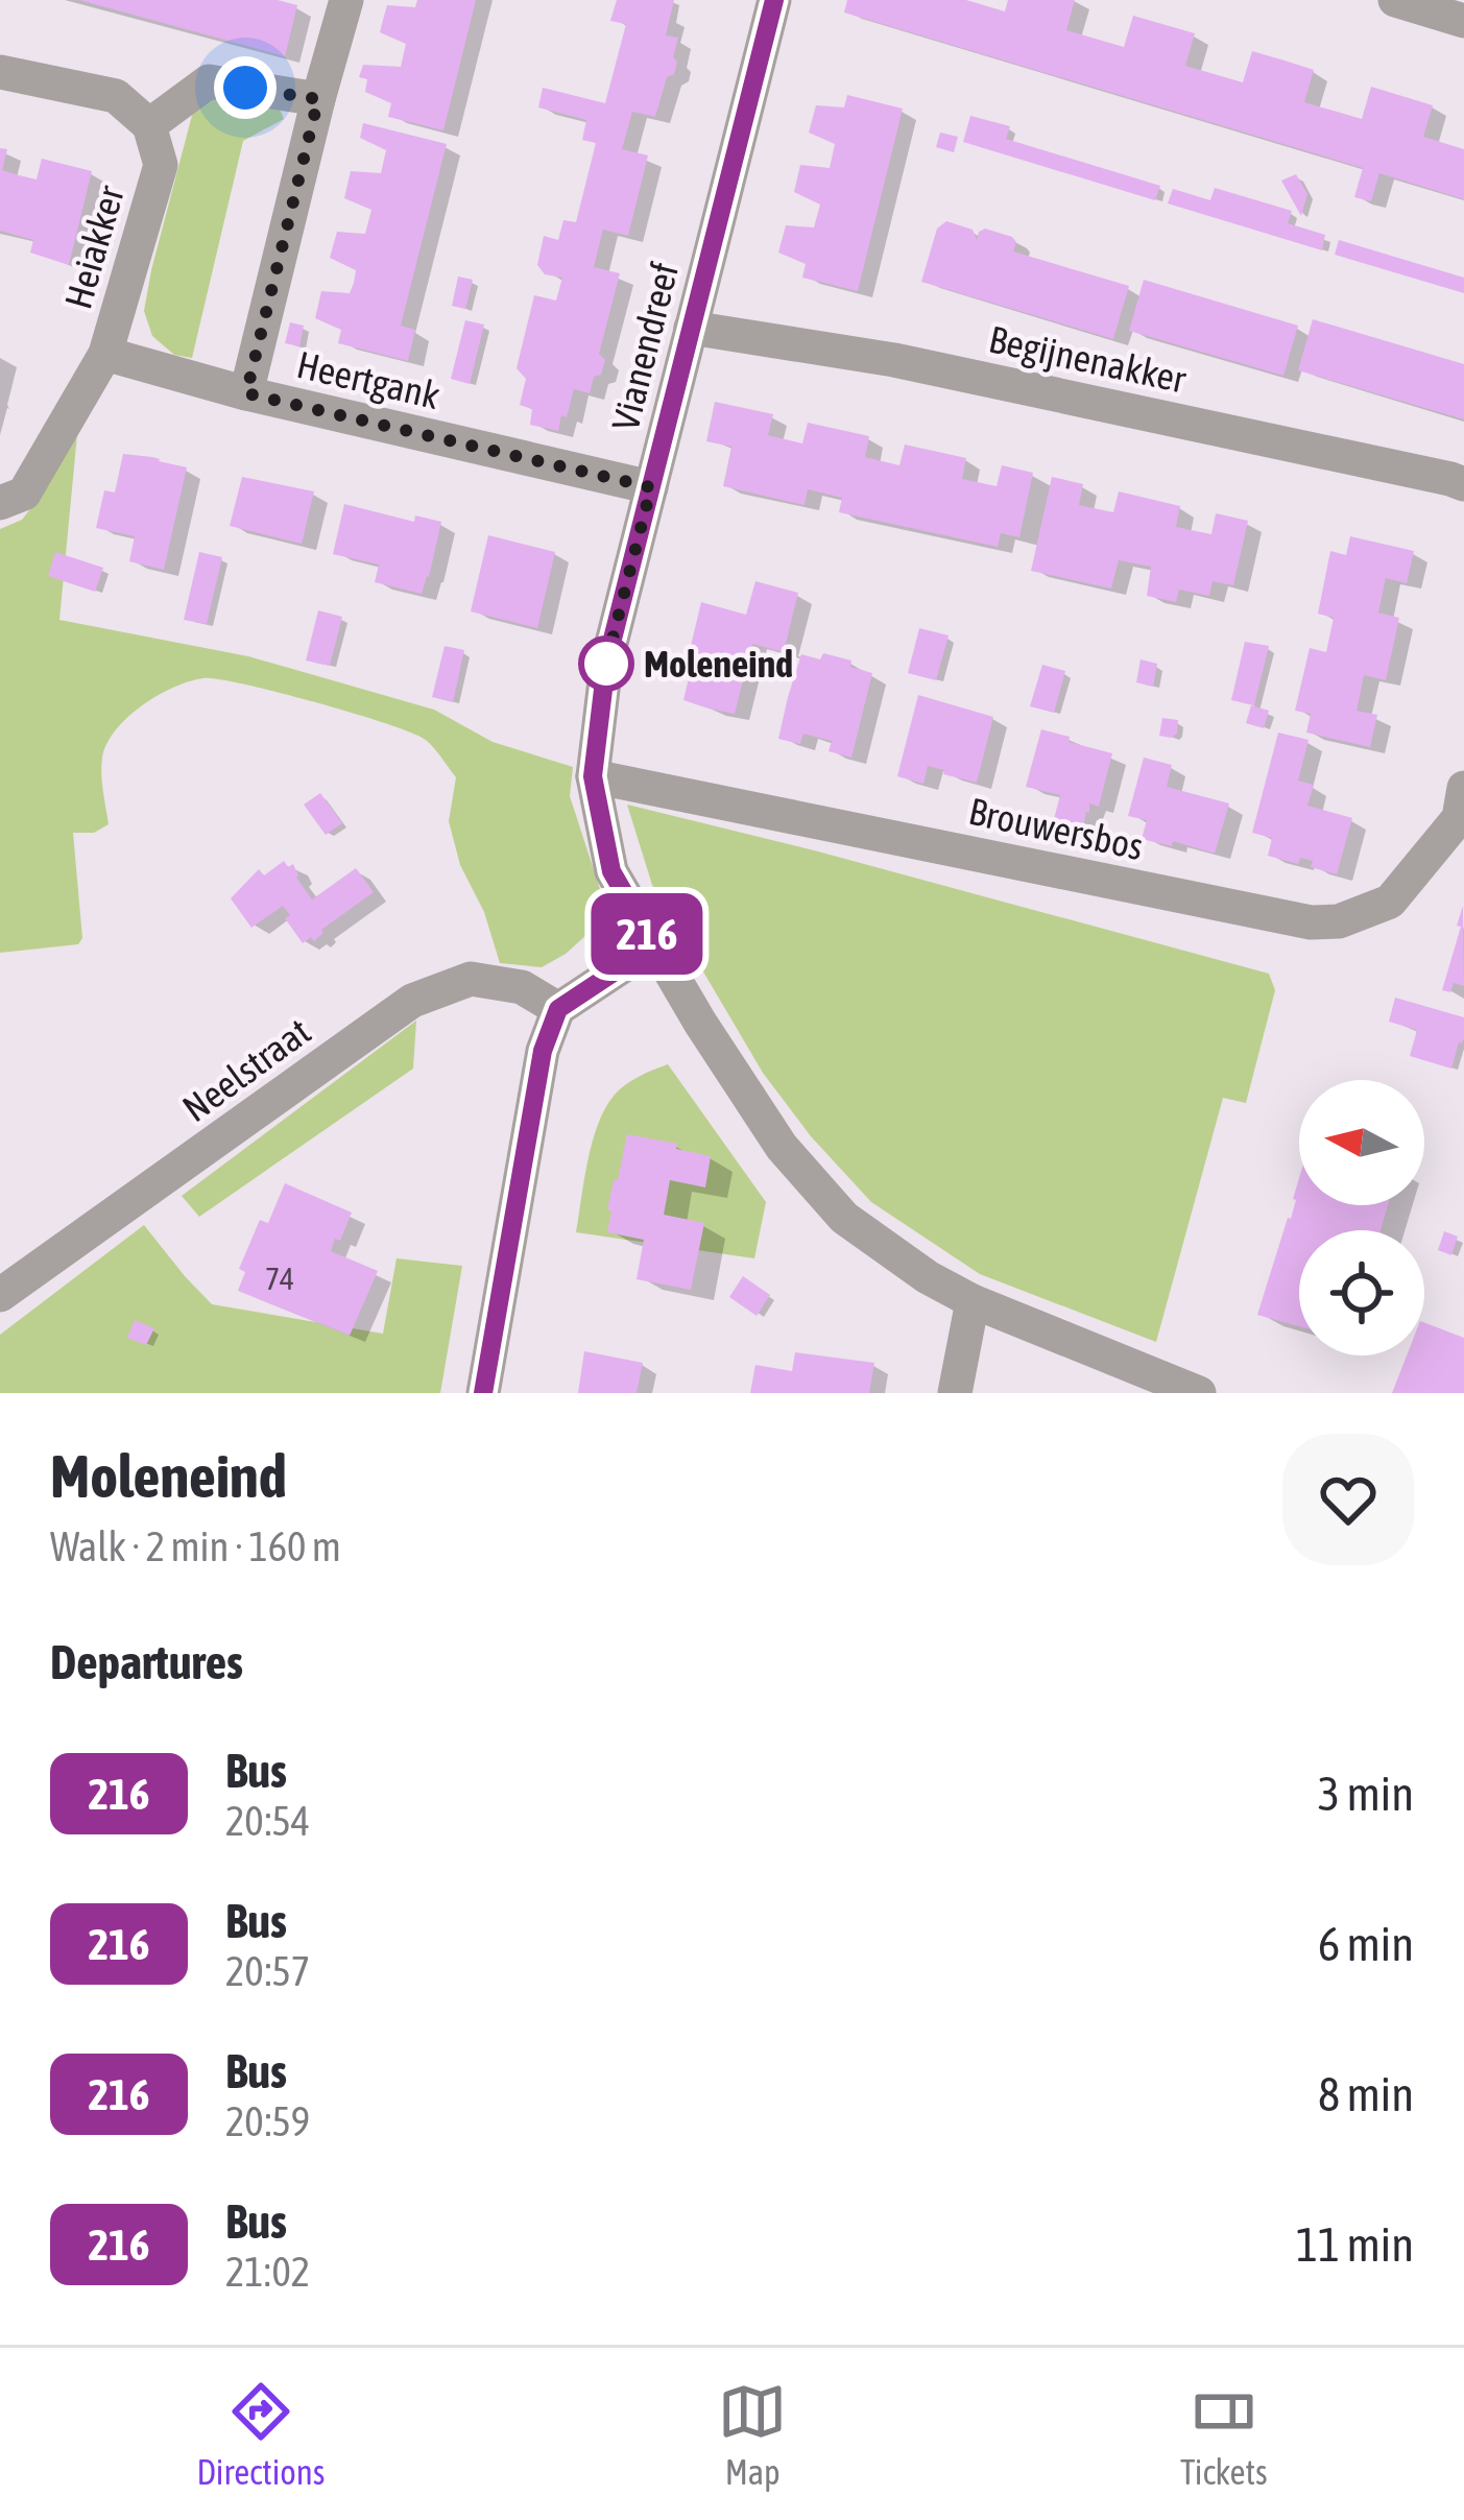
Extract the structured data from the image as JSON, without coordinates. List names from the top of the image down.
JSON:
{
  "streets": {
    "street": [
      "Heiakker",
      "Vianendreef",
      "Begijnenakker",
      "Heertgank",
      "Brouwersbos",
      "Neelstraat"
    ]
  },
  "crossings": [
    ["Heiakker", "Heertgank"],
    ["Vianendreef", "Begijnenakker"],
    ["Vianendreef", "Heertgank"],
    ["Vianendreef", "Brouwersbos"]
  ],
  "places": ["Moleneind"],
  "lines": ["bus line 216"],
  "house_numbers": ["74"],
  "north": "left",
  "page": {
    "on_map": "216",
    "heading": [
      ["Moleneind", "Walk · 2 min · 160 m"],
      "Departures"
    ],
    "list": [
      {
        "mark": "216",
        "name": "Bus",
        "note": "20:54",
        "value": "3 min"
      },
      {
        "mark": "216",
        "name": "Bus",
        "note": "20:57",
        "value": "6 min"
      },
      {
        "mark": "216",
        "name": "Bus",
        "note": "20:59",
        "value": "8 min"
      },
      {
        "mark": "216",
        "name": "Bus",
        "note": "21:02",
        "value": "11 min"
      }
    ],
    "tabs": ["Directions", "Map", "Tickets"]
  }
}
